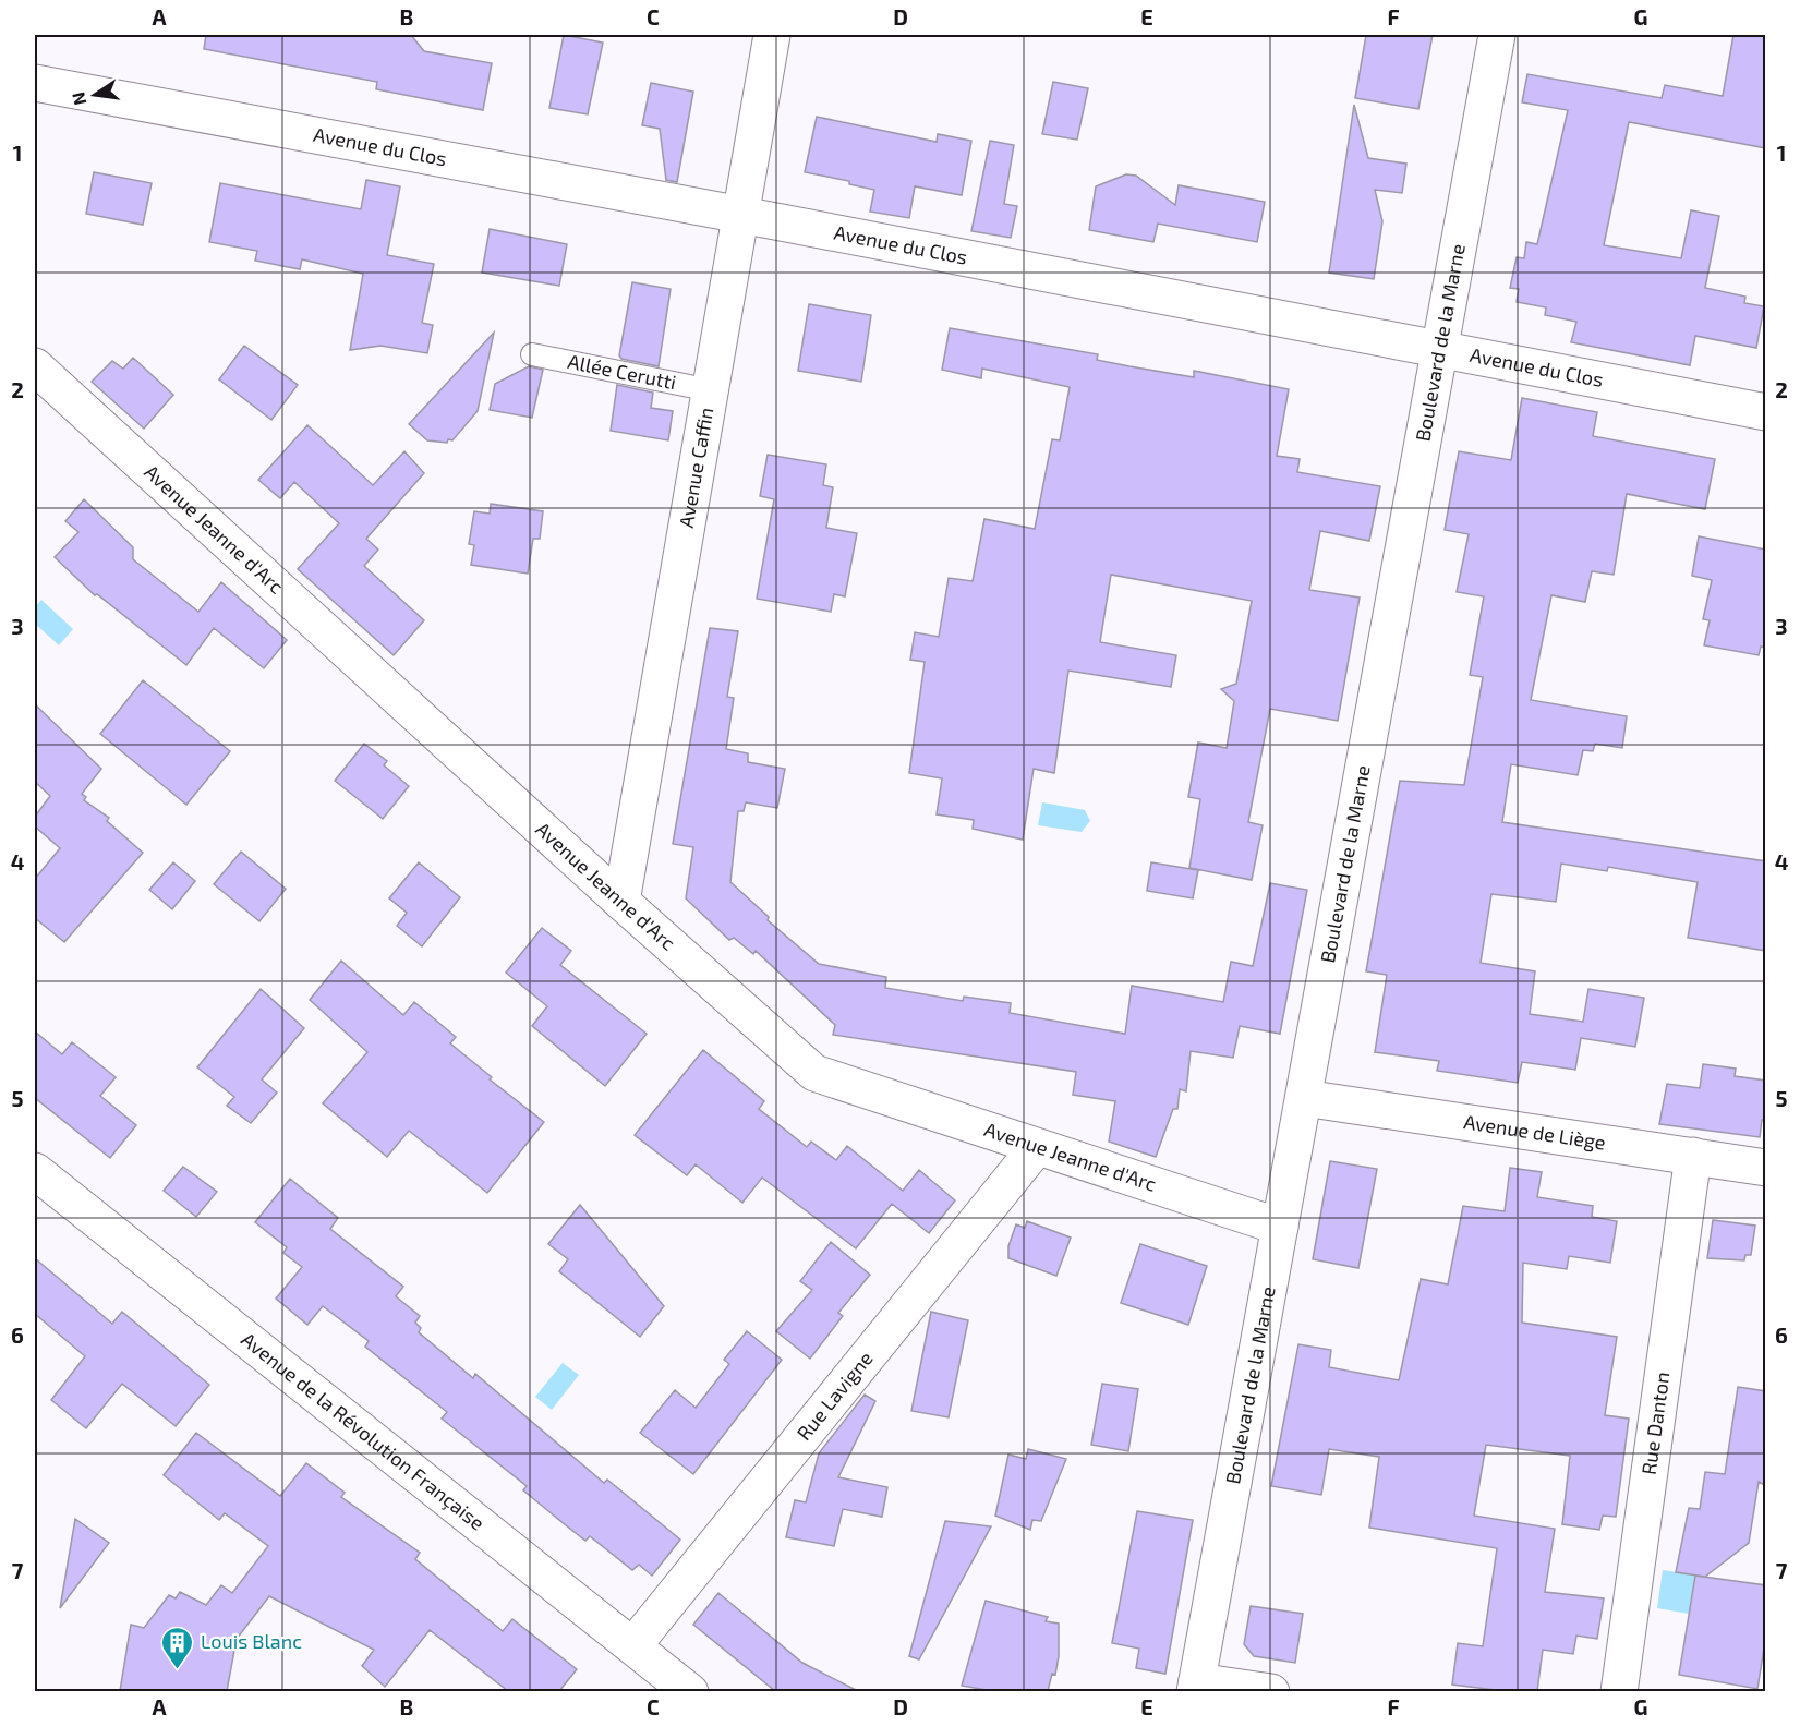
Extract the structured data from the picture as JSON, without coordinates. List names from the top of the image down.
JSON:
{
  "streets": {
    "street": [
      "Avenue du Clos",
      "Boulevard de la Marne",
      "Avenue Caffin",
      "Avenue Jeanne d'Arc",
      "Avenue de Liège",
      "Rue Lavigne",
      "Rue Danton",
      "Avenue de la Révolution Française"
    ],
    "lane": ["Allée Cerutti"]
  },
  "crossings": [
    ["Avenue du Clos", "Boulevard de la Marne"],
    ["Avenue du Clos", "Avenue Caffin"],
    ["Boulevard de la Marne", "Avenue Jeanne d'Arc"],
    ["Boulevard de la Marne", "Avenue de Liège"],
    ["Allée Cerutti", "Avenue Caffin"],
    ["Avenue Caffin", "Avenue Jeanne d'Arc"],
    ["Avenue Jeanne d'Arc", "Rue Lavigne"],
    ["Avenue de Liège", "Rue Danton"],
    ["Rue Lavigne", "Avenue de la Révolution Française"]
  ],
  "places": {
    "building": ["Louis Blanc"]
  },
  "north": "left",
  "grid": {
    "columns": [
      "A",
      "B",
      "C",
      "D",
      "E",
      "F",
      "G"
    ],
    "rows": [
      "1",
      "2",
      "3",
      "4",
      "5",
      "6",
      "7"
    ]
  }
}
